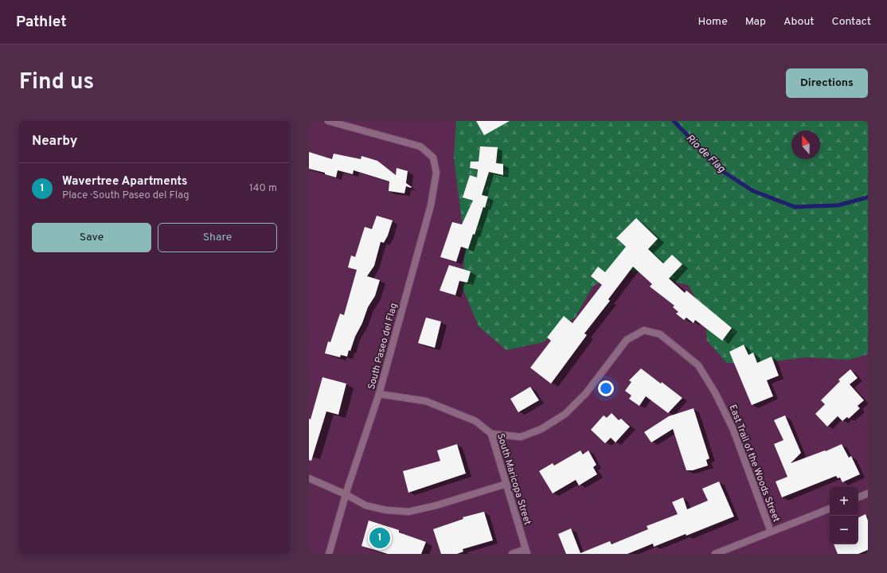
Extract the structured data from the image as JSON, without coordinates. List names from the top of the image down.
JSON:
{
  "streets": {
    "street": ["South Paseo del Flag", "East Trail of the Woods Street", "South Maricopa Street"]
  },
  "crossings": [
    ["South Paseo del Flag", "South Maricopa Street"],
    ["East Trail of the Woods Street", "South Maricopa Street"]
  ],
  "water": ["Rio de Flag"],
  "north": "top",
  "page": {
    "header": "Pathlet",
    "nav": [
      "Home",
      "Map",
      "About",
      "Contact"
    ],
    "title": "Find us",
    "buttons": [
      "Directions",
      ["Save", "Share"]
    ],
    "heading": "Nearby",
    "list": [
      {
        "mark": "1",
        "name": "Wavertree Apartments",
        "note": "Place · South Paseo del Flag",
        "value": "140 m"
      }
    ],
    "map_buttons": ["+", "−"],
    "pins": "1"
  }
}
